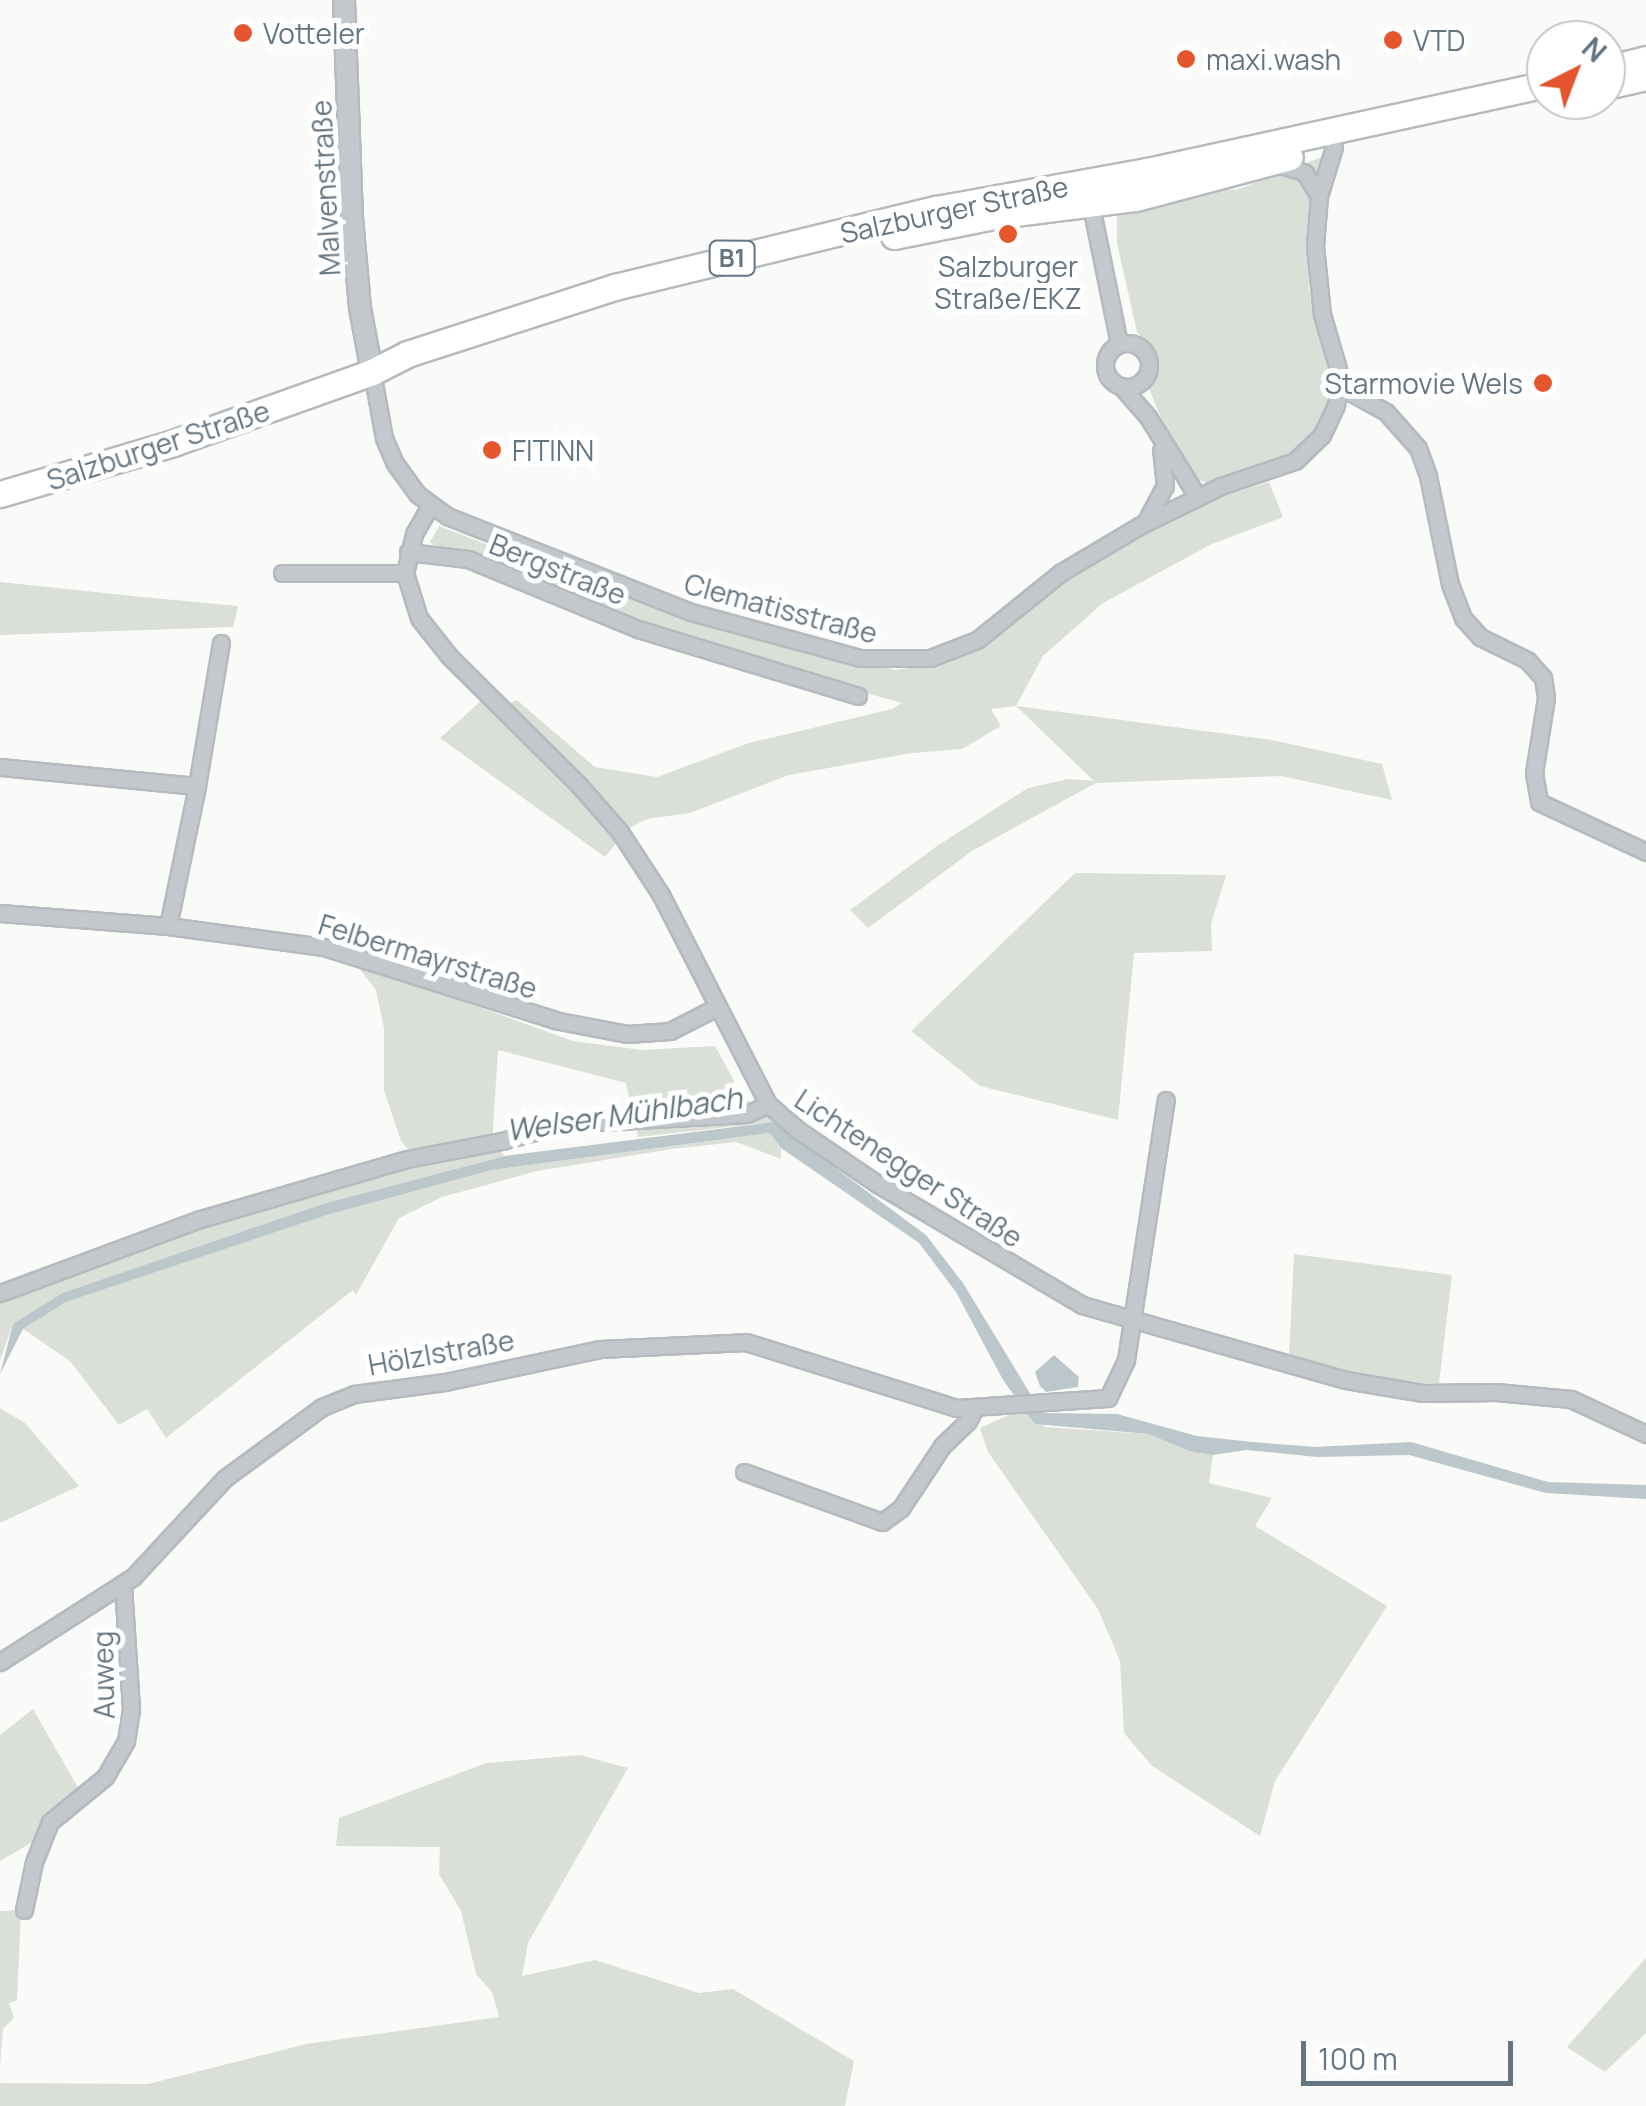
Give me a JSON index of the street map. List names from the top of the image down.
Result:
{
  "streets": {
    "main road": ["Salzburger Straße", "B1"],
    "street": [
      "Malvenstraße",
      "Bergstraße",
      "Clematisstraße",
      "Felbermayrstraße",
      "Lichtenegger Straße",
      "Hölzlstraße",
      "Auweg"
    ]
  },
  "crossings": [
    ["Malvenstraße", "Salzburger Straße"],
    ["Bergstraße", "Lichtenegger Straße"],
    ["Clematisstraße", "Lichtenegger Straße"],
    ["Felbermayrstraße", "Lichtenegger Straße"],
    ["Lichtenegger Straße", "Hölzlstraße"],
    ["Hölzlstraße", "Auweg"]
  ],
  "water": ["Welser Mühlbach"],
  "places": [
    "Votteler",
    "VTD",
    "maxi.wash",
    "Salzburger Straße/EKZ",
    "Starmovie Wels",
    "FITINN"
  ],
  "scale_bar": "100 m",
  "north": "top right"
}
